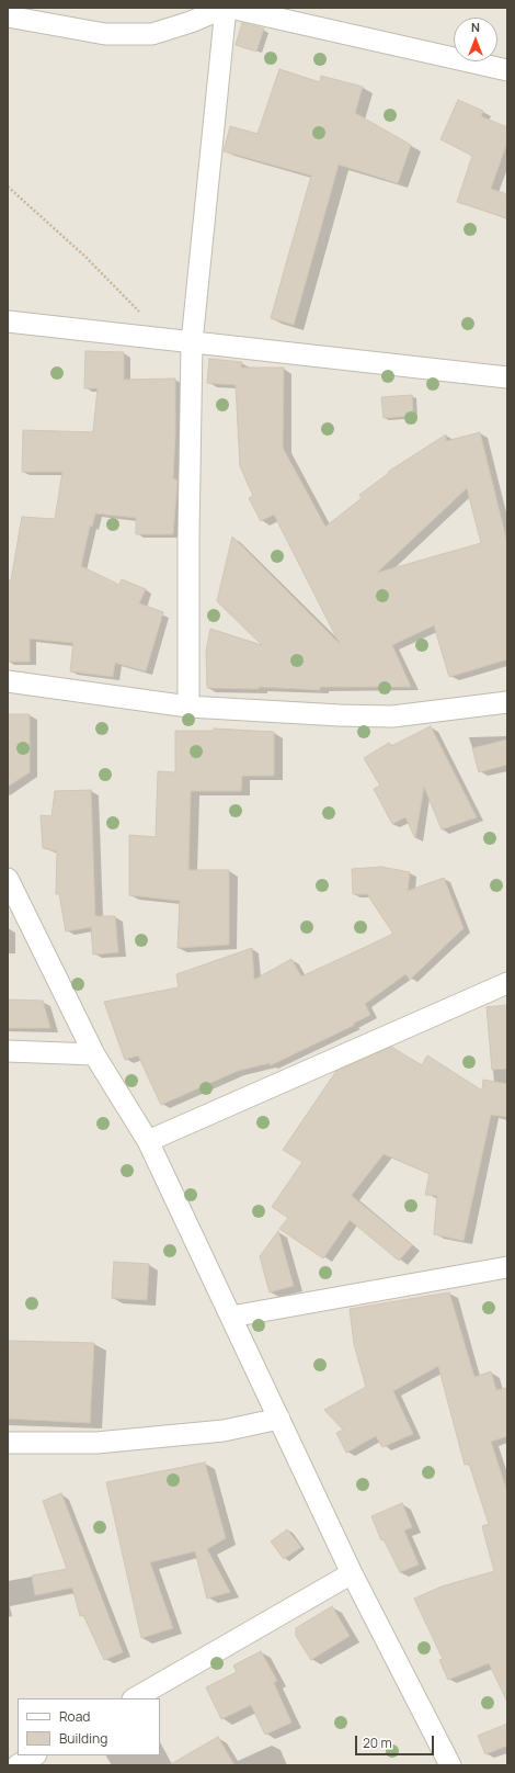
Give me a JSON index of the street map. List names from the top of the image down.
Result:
{
  "legend": ["Road", "Building"],
  "scale_bar": "20 m",
  "north": "top"
}
